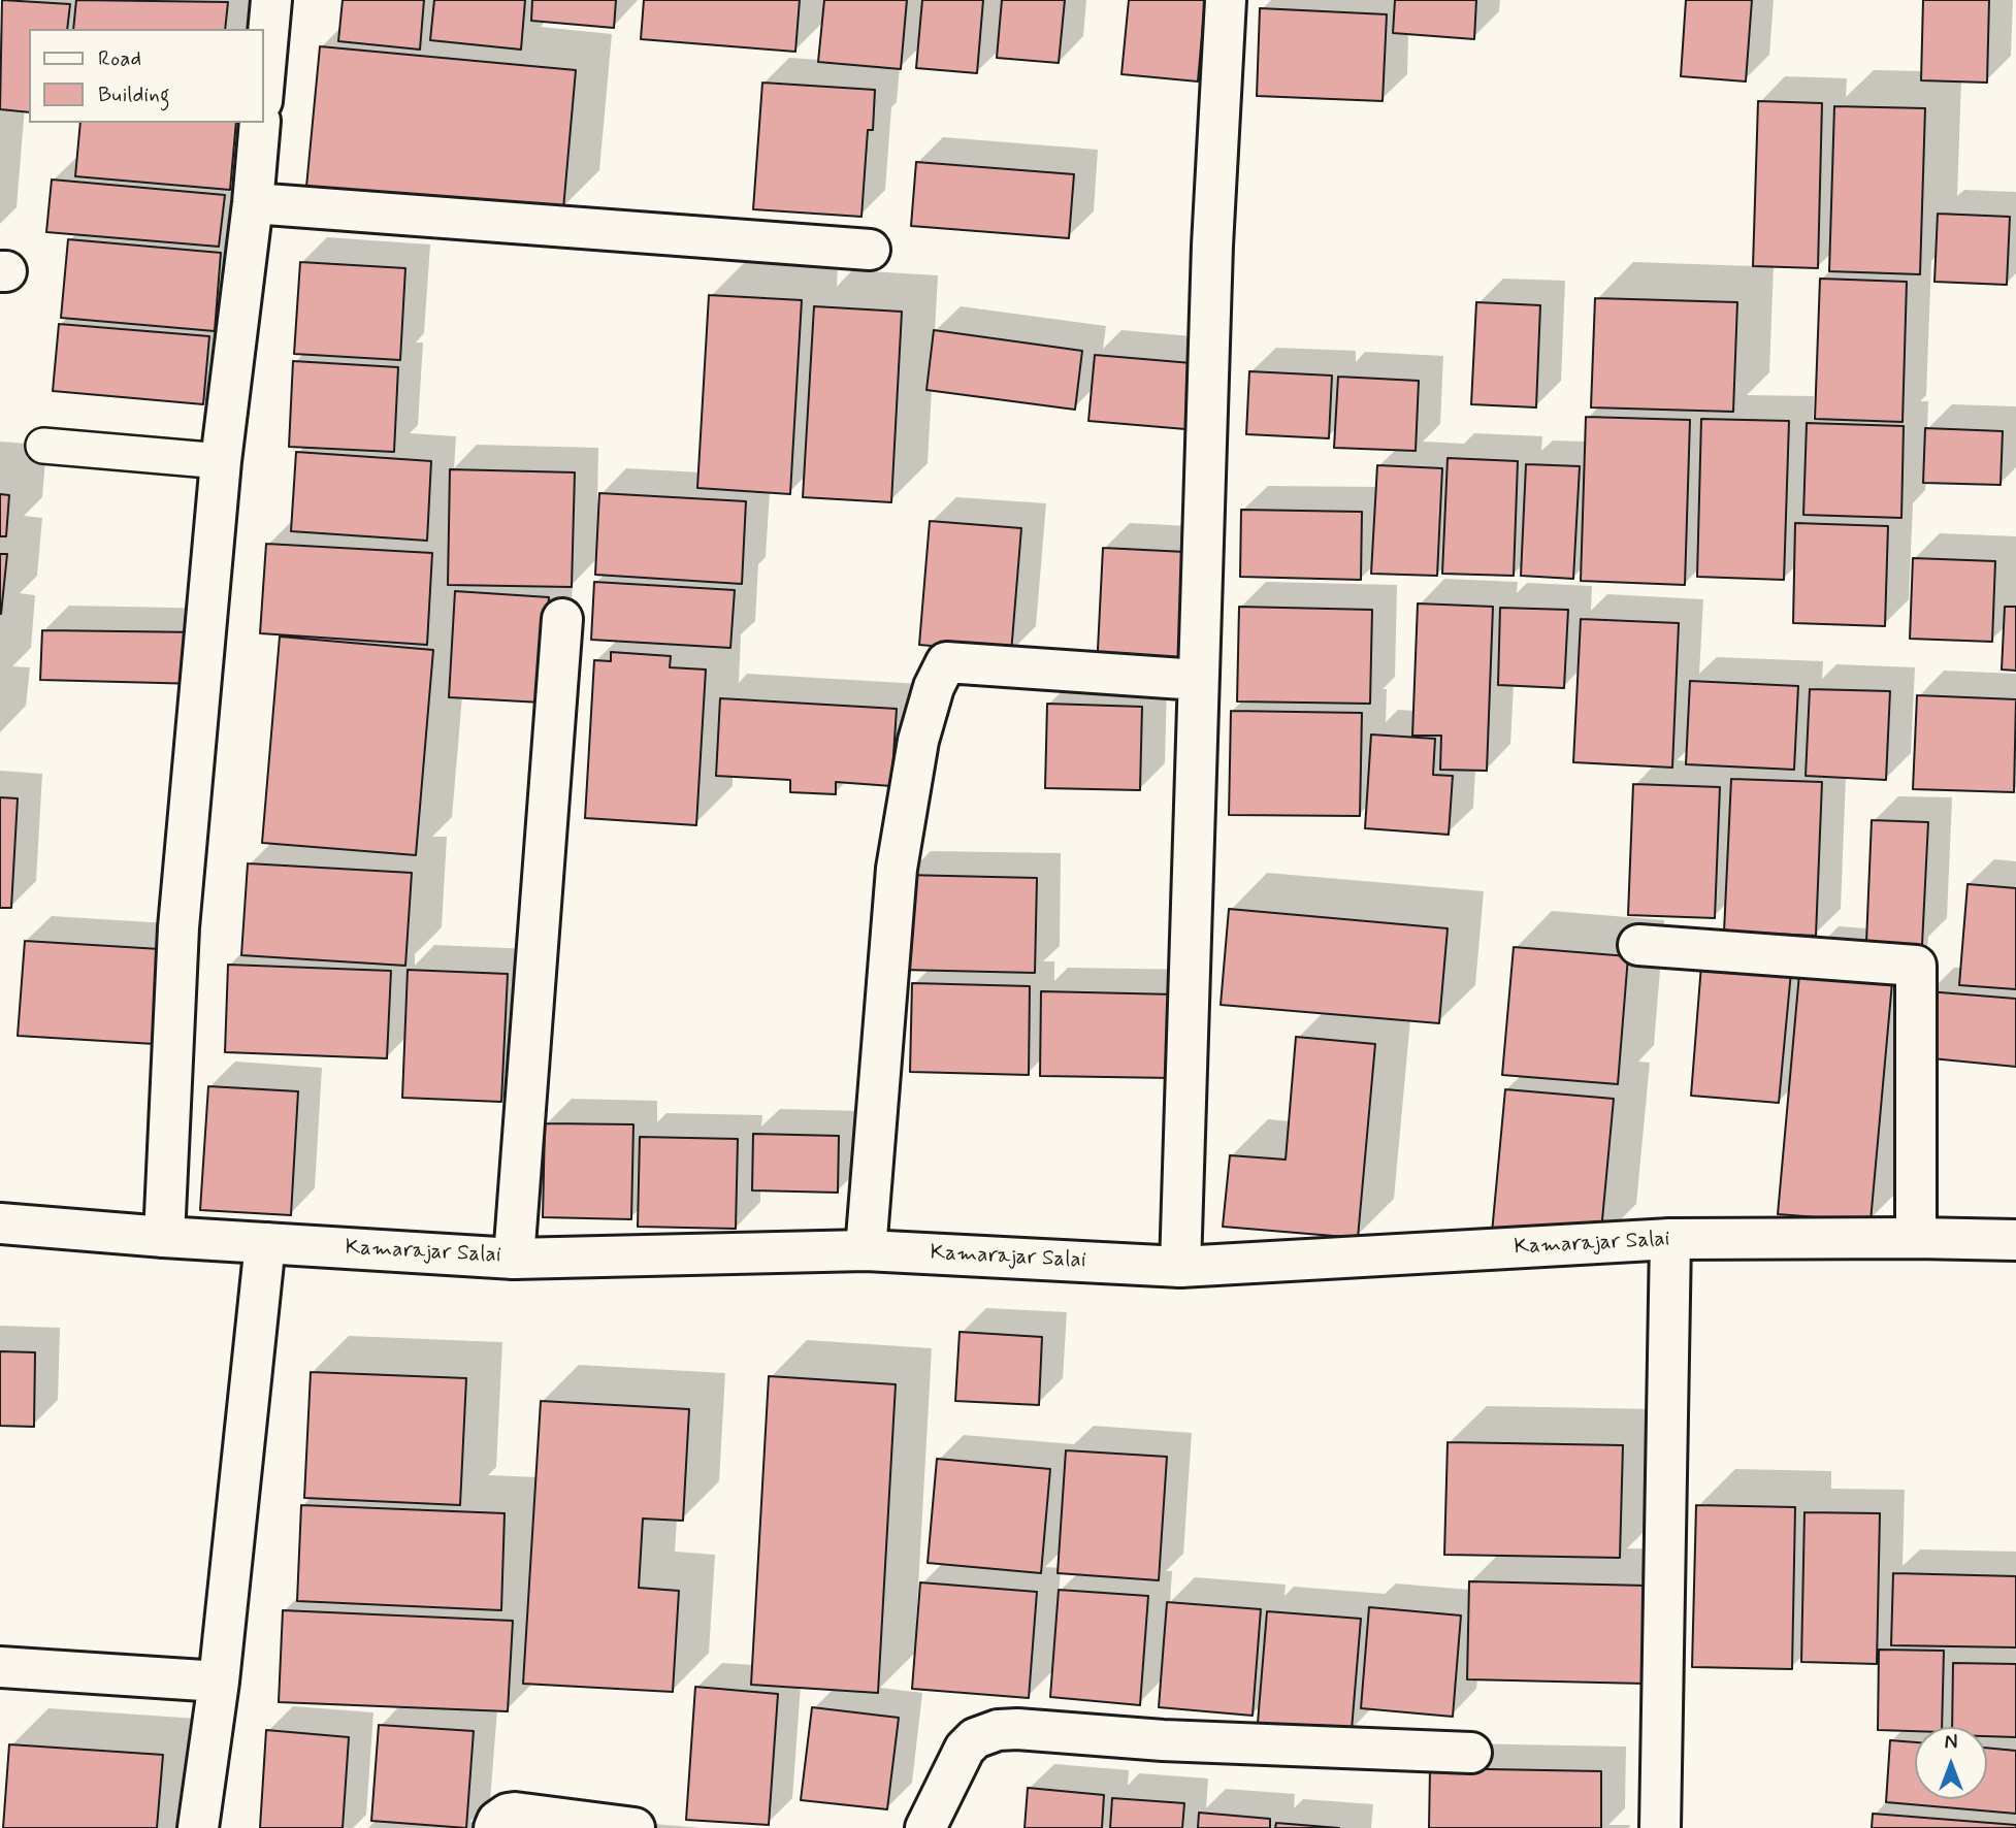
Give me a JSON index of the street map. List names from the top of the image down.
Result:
{
  "streets": {
    "street": ["Kamarajar Salai"]
  },
  "legend": ["Road", "Building"],
  "north": "top"
}
